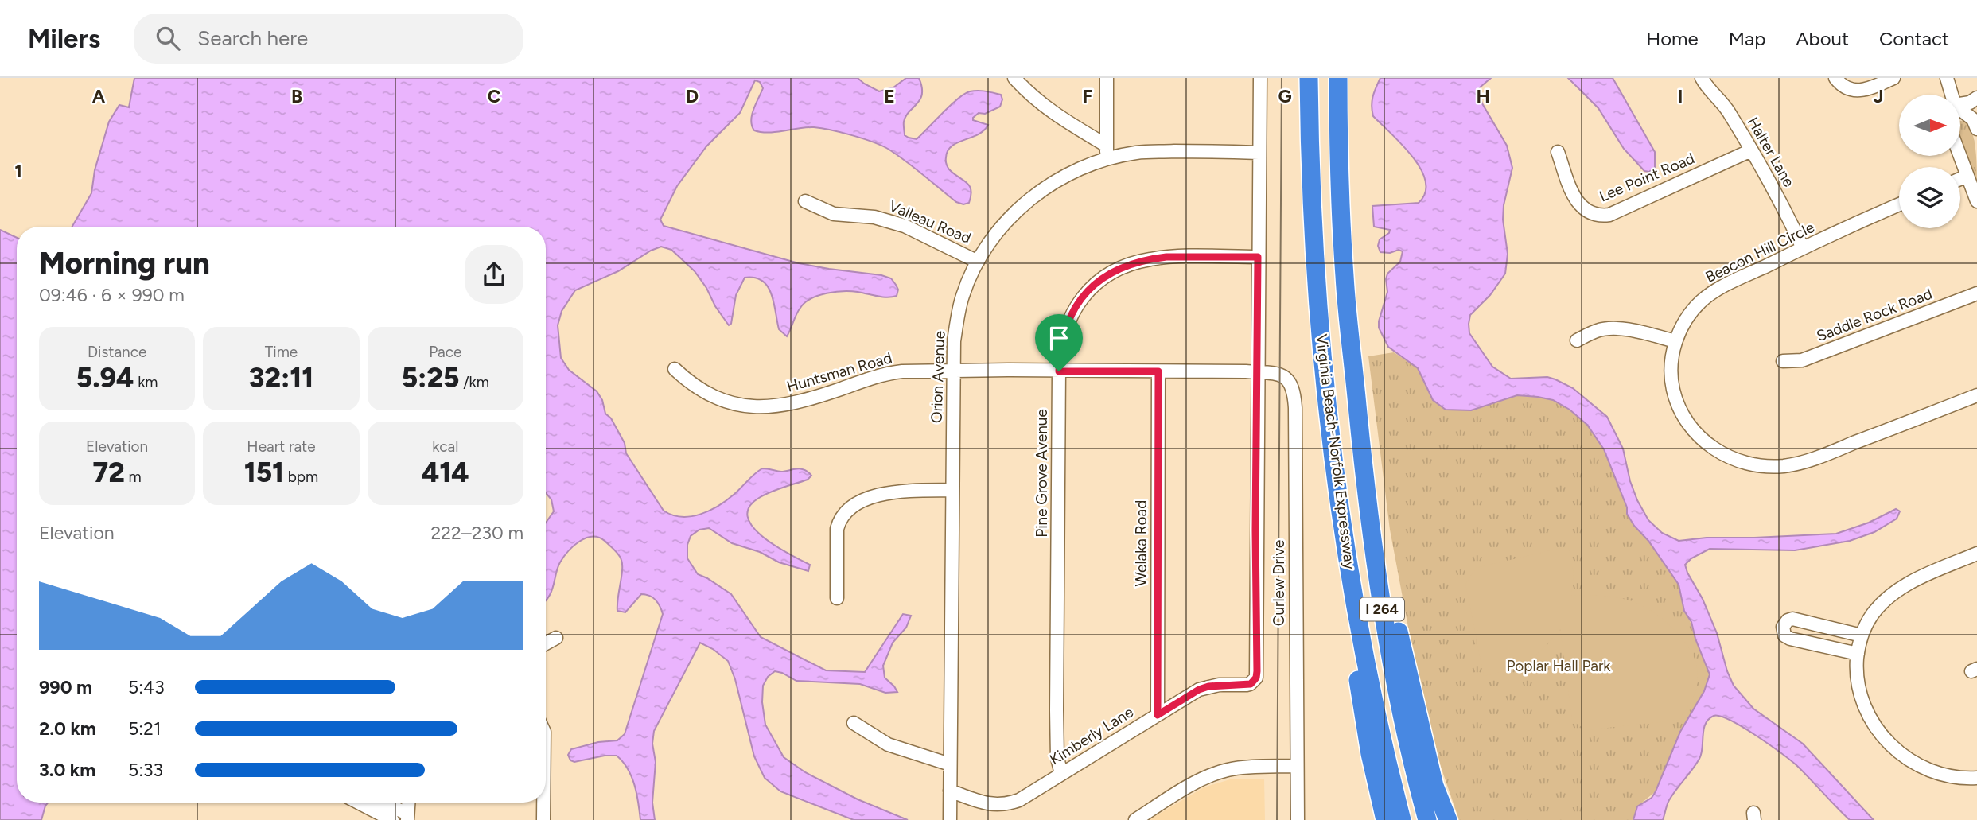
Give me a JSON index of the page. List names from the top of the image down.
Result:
{
  "streets": {
    "highway": ["Virginia Beach-Norfolk Expressway", "I 264"],
    "street": [
      "Halter Lane",
      "Lee Point Road",
      "Valleau Road",
      "Beacon Hill Circle",
      "Saddle Rock Road",
      "Huntsman Road",
      "Orion Avenue",
      "Pine Grove Avenue",
      "Welaka Road",
      "Curlew Drive",
      "Kimberly Lane"
    ]
  },
  "crossings": [
    ["Halter Lane", "Lee Point Road"],
    ["Halter Lane", "Beacon Hill Circle"],
    ["Valleau Road", "Orion Avenue"],
    ["Huntsman Road", "Orion Avenue"],
    ["Huntsman Road", "Pine Grove Avenue"],
    ["Huntsman Road", "Welaka Road"],
    ["Huntsman Road", "Curlew Drive"],
    ["Orion Avenue", "Curlew Drive"],
    ["Orion Avenue", "Kimberly Lane"],
    ["Pine Grove Avenue", "Curlew Drive"],
    ["Pine Grove Avenue", "Kimberly Lane"],
    ["Welaka Road", "Kimberly Lane"],
    ["Curlew Drive", "Kimberly Lane"]
  ],
  "parks": ["Poplar Hall Park"],
  "north": "right",
  "page": {
    "header": "Milers",
    "search": "Search here",
    "nav": [
      "Home",
      "Map",
      "About",
      "Contact"
    ],
    "heading": ["Morning run", "09:46 · 6 × 990 m"],
    "stats": [
      ["Distance", "5.94 km"],
      ["Time", "32:11"],
      ["Pace", "5:25 /km"],
      ["Elevation", "72 m"],
      ["Heart rate", "151 bpm"],
      ["kcal", "414"]
    ],
    "chart": ["Elevation", "222–230 m"],
    "list": [
      {
        "name": "990 m",
        "note": "5:43"
      },
      {
        "name": "2.0 km",
        "note": "5:21"
      },
      {
        "name": "3.0 km",
        "note": "5:33"
      }
    ]
  },
  "grid": {
    "columns": [
      "A",
      "B",
      "C",
      "D",
      "E",
      "F",
      "G",
      "H",
      "I",
      "J"
    ],
    "rows": ["1"]
  }
}
